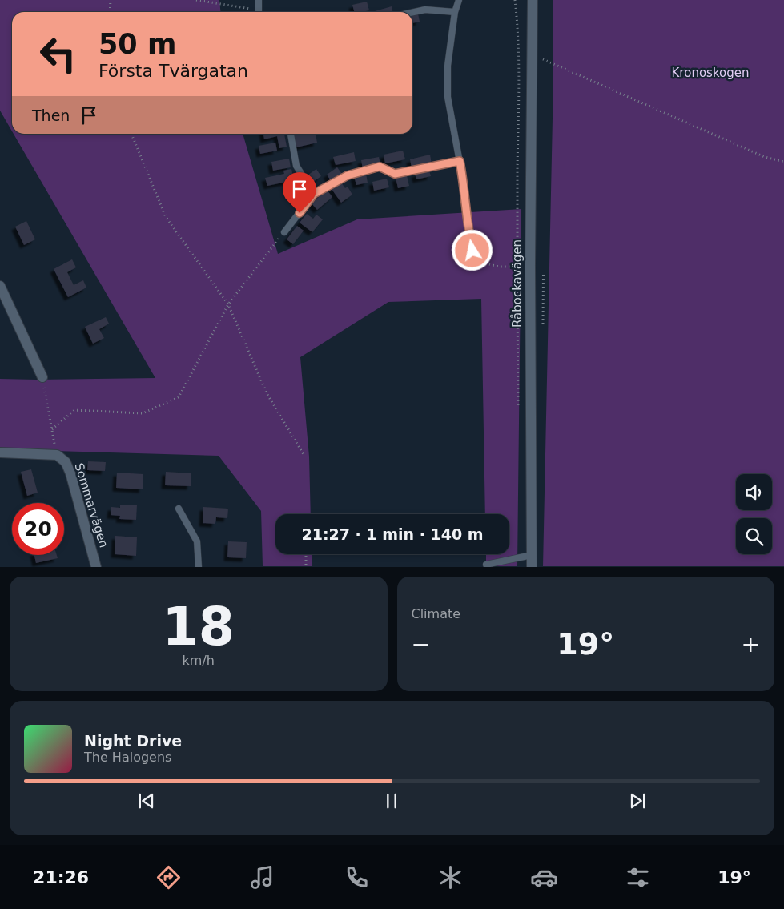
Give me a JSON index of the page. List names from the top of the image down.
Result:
{
  "streets": {
    "street": ["Råbockavägen", "Sommarvägen"]
  },
  "parks": ["Kronoskogen"],
  "page": {
    "turn": ["50 m", "Första Tvärgatan"],
    "then": "Then",
    "limit": "20",
    "trip": "21:27 · 1 min · 140 m",
    "tile": [
      ["18", "km/h"],
      "Climate"
    ],
    "heat": ["−", "19°", "+"],
    "song": ["Night Drive", "The Halogens"],
    "tabs": ["21:26", "19°"]
  }
}
